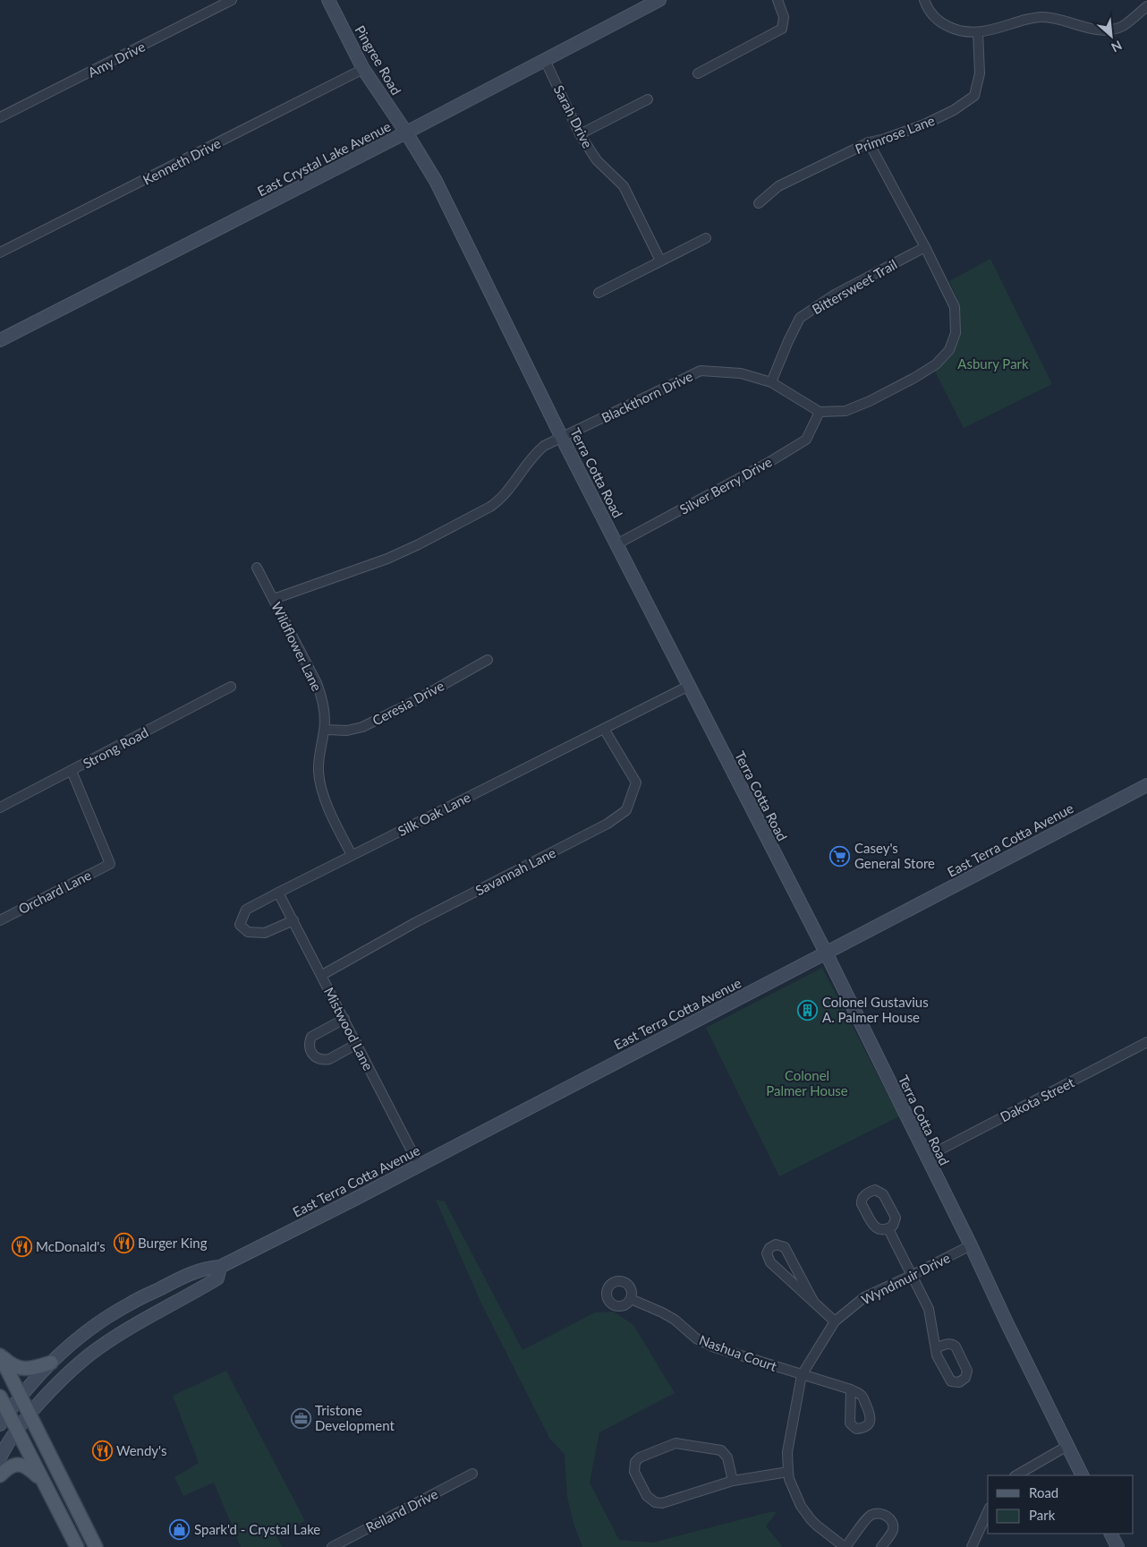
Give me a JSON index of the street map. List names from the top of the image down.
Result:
{
  "streets": {
    "street": [
      "Amy Drive",
      "Pingree Road",
      "Sarah Drive",
      "Primrose Lane",
      "East Crystal Lake Avenue",
      "Kenneth Drive",
      "Bittersweet Trail",
      "Blackthorn Drive",
      "Terra Cotta Road",
      "Silver Berry Drive",
      "Wildflower Lane",
      "Ceresia Drive",
      "Strong Road",
      "Silk Oak Lane",
      "East Terra Cotta Avenue",
      "Savannah Lane",
      "Orchard Lane",
      "Mistwood Lane",
      "Dakota Street",
      "Wyndmuir Drive",
      "Nashua Court",
      "Reiland Drive"
    ]
  },
  "crossings": [
    ["Pingree Road", "East Crystal Lake Avenue"],
    ["Pingree Road", "Kenneth Drive"],
    ["Pingree Road", "Terra Cotta Road"],
    ["Sarah Drive", "East Crystal Lake Avenue"],
    ["East Crystal Lake Avenue", "Terra Cotta Road"],
    ["Bittersweet Trail", "Blackthorn Drive"],
    ["Blackthorn Drive", "Terra Cotta Road"],
    ["Blackthorn Drive", "Silver Berry Drive"],
    ["Blackthorn Drive", "Wildflower Lane"],
    ["Terra Cotta Road", "Silver Berry Drive"],
    ["Terra Cotta Road", "Silk Oak Lane"],
    ["Terra Cotta Road", "East Terra Cotta Avenue"],
    ["Terra Cotta Road", "Dakota Street"],
    ["Terra Cotta Road", "Wyndmuir Drive"],
    ["Wildflower Lane", "Ceresia Drive"],
    ["Wildflower Lane", "Silk Oak Lane"],
    ["Strong Road", "Orchard Lane"],
    ["Silk Oak Lane", "Savannah Lane"],
    ["Silk Oak Lane", "Mistwood Lane"],
    ["East Terra Cotta Avenue", "Mistwood Lane"],
    ["Savannah Lane", "Mistwood Lane"],
    ["Wyndmuir Drive", "Nashua Court"]
  ],
  "parks": ["Asbury Park", "Colonel Palmer House"],
  "places": {
    "supermarket": ["Casey's General Store"],
    "building": ["Colonel Gustavius A. Palmer House"],
    "restaurant": ["Burger King", "McDonald's", "Wendy's"],
    "office": ["Tristone Development"],
    "shop": ["Spark'd - Crystal Lake"]
  },
  "legend": ["Road", "Park"],
  "north": "bottom right"
}
